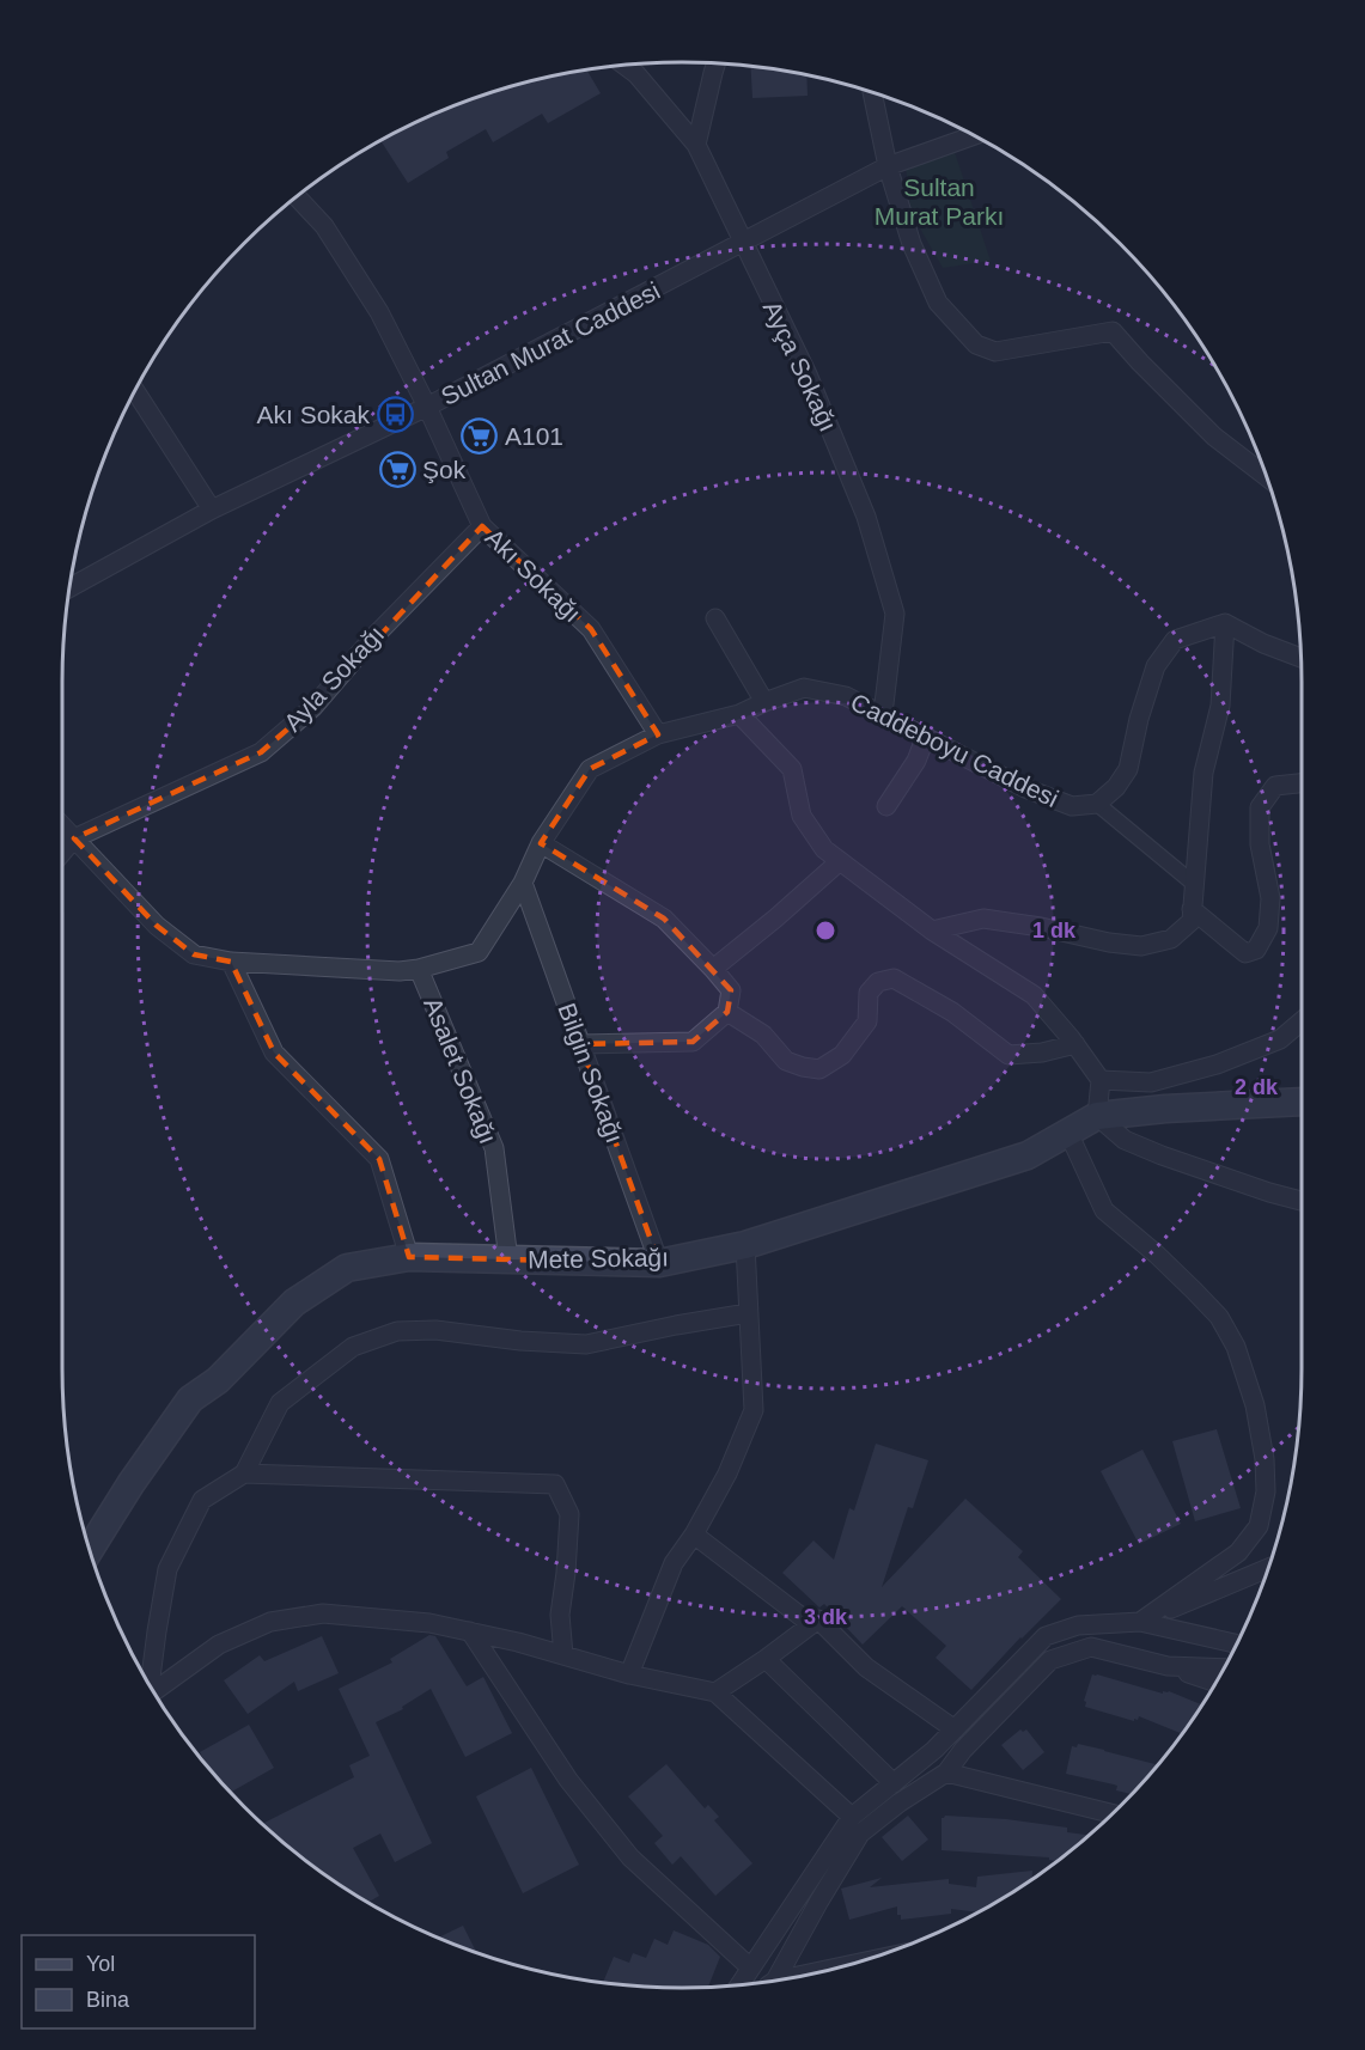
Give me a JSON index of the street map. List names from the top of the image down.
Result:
{
  "streets": {
    "main road": ["Mete Sokağı"],
    "street": [
      "Sultan Murat Caddesi",
      "Ayça Sokağı",
      "Akı Sokağı",
      "Ayla Sokağı",
      "Caddeboyu Caddesi",
      "Asalet Sokağı",
      "Bilgin Sokağı"
    ]
  },
  "crossings": [
    ["Sultan Murat Caddesi", "Ayça Sokağı"],
    ["Sultan Murat Caddesi", "Akı Sokağı"],
    ["Ayça Sokağı", "Caddeboyu Caddesi"],
    ["Akı Sokağı", "Ayla Sokağı"],
    ["Akı Sokağı", "Caddeboyu Caddesi"],
    ["Ayla Sokağı", "Caddeboyu Caddesi"],
    ["Caddeboyu Caddesi", "Asalet Sokağı"],
    ["Caddeboyu Caddesi", "Bilgin Sokağı"],
    ["Asalet Sokağı", "Mete Sokağı"],
    ["Bilgin Sokağı", "Mete Sokağı"]
  ],
  "parks": ["Sultan Murat Parkı"],
  "places": {
    "bus stop": ["Akı Sokak"],
    "supermarket": ["A101", "Şok"]
  },
  "legend": ["Yol", "Bina"],
  "rings": ["1 dk", "2 dk", "3 dk"]
}
